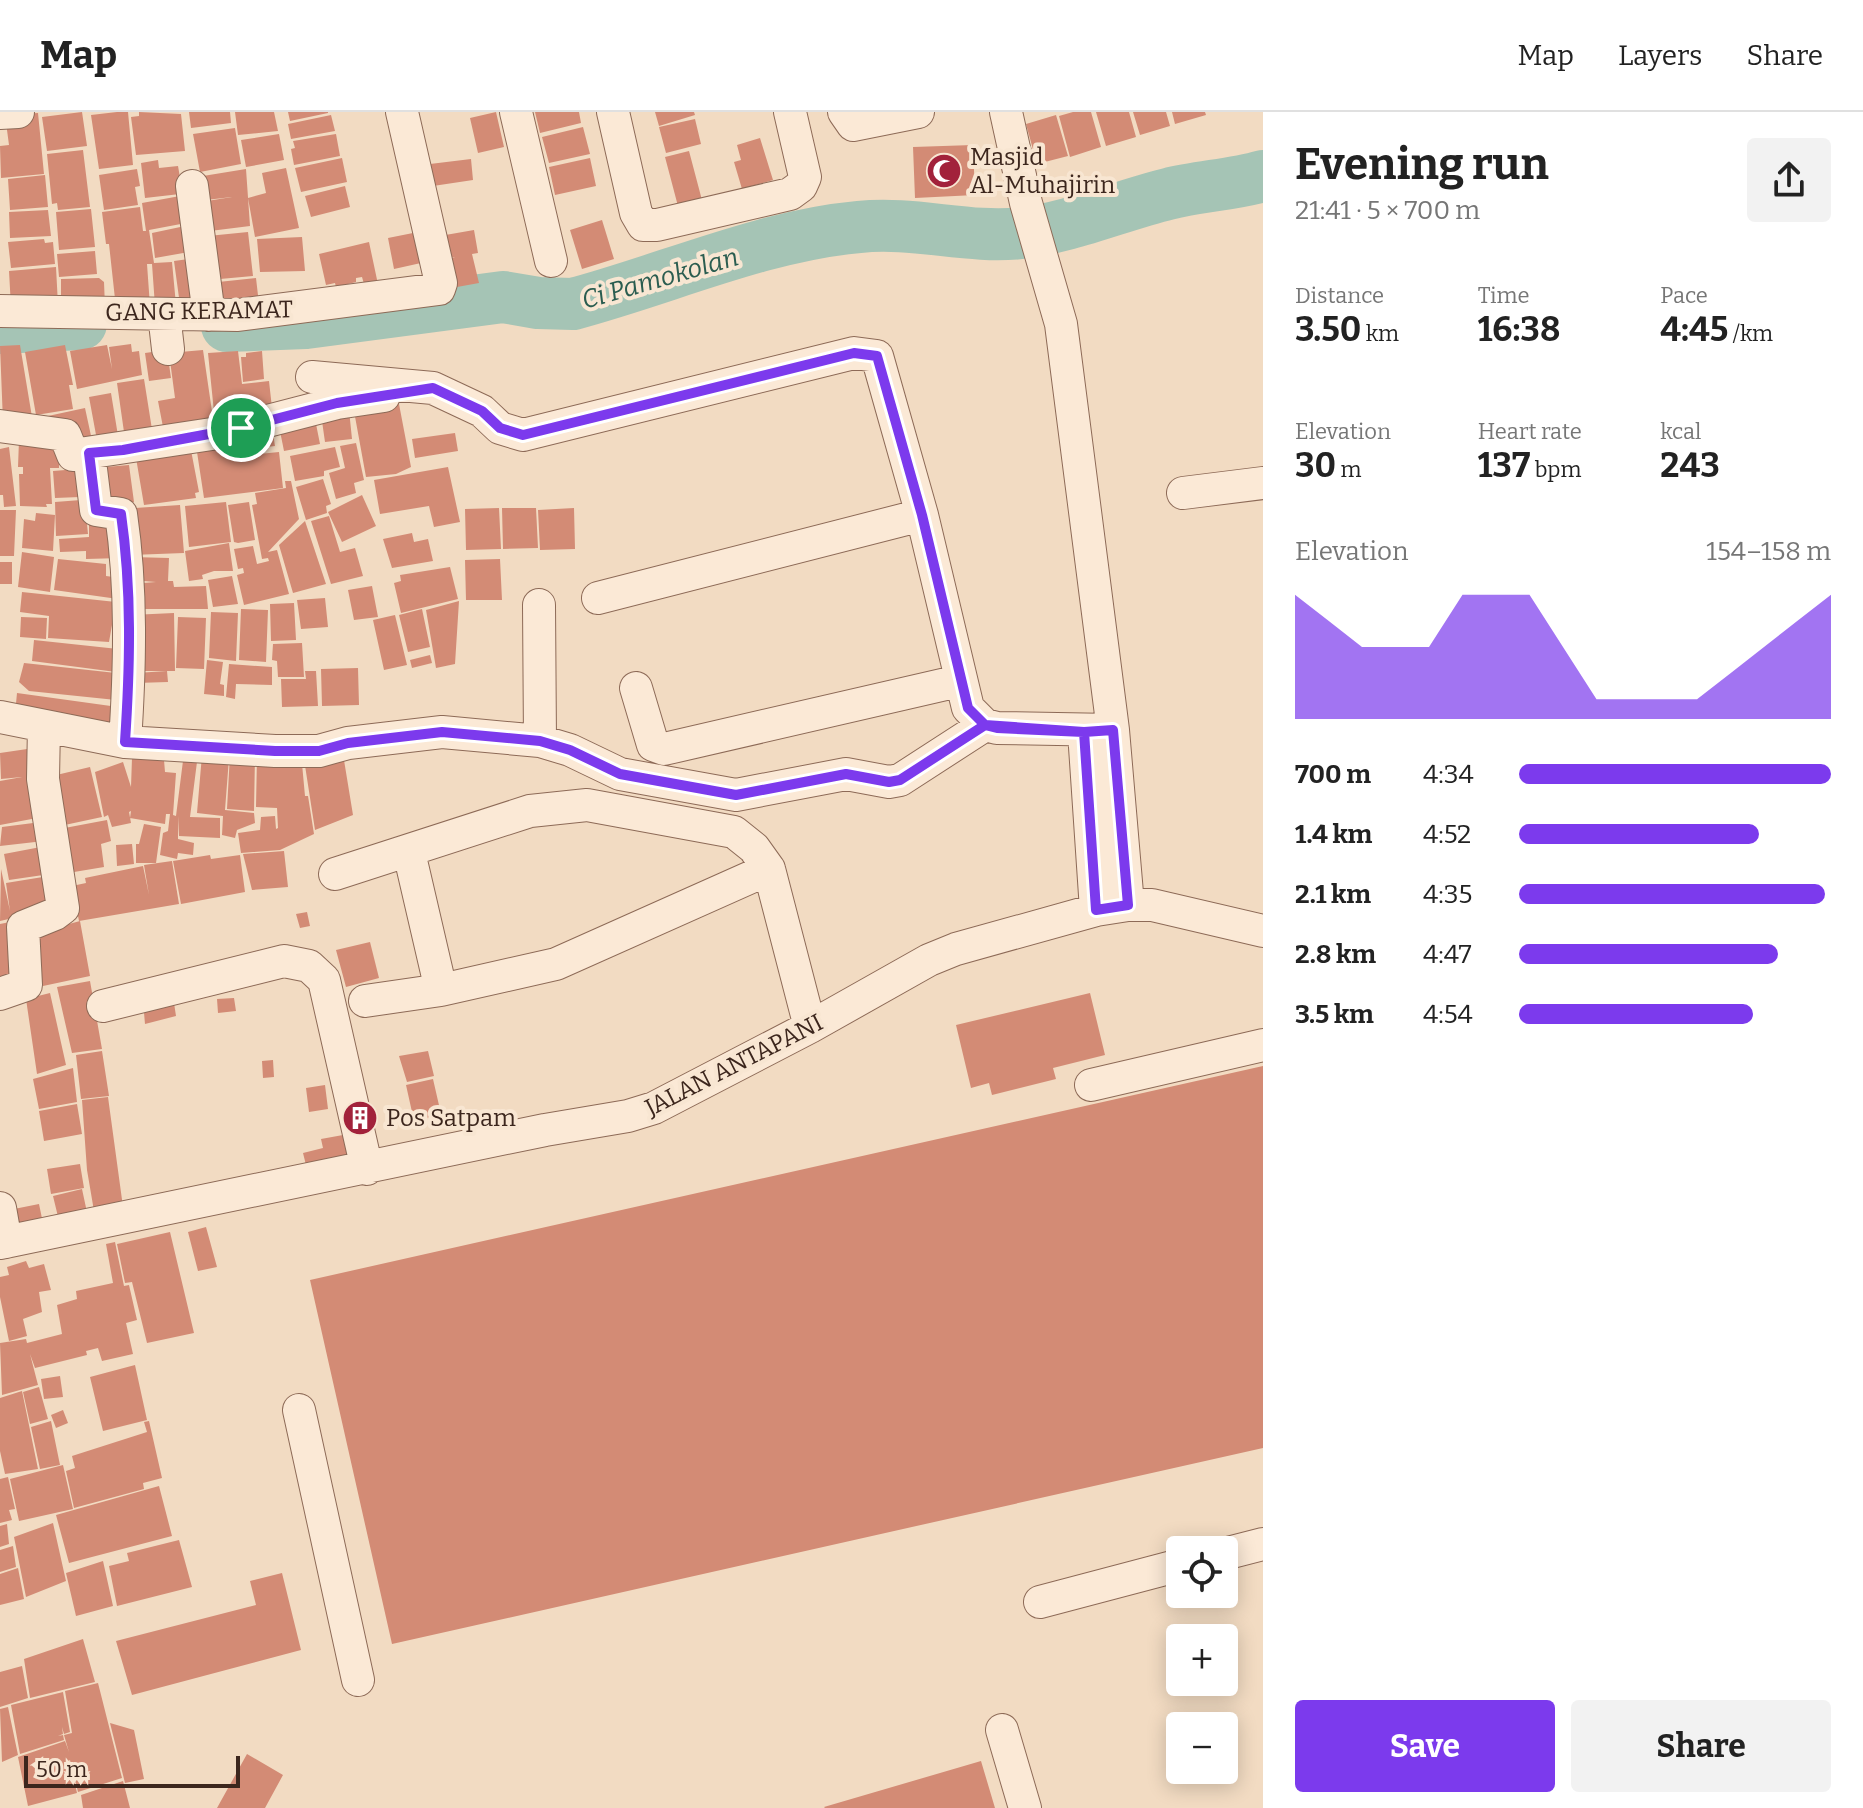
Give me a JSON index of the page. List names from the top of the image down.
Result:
{
  "streets": {
    "street": ["GANG KERAMAT", "JALAN ANTAPANI"]
  },
  "water": ["Ci Pamokolan"],
  "places": {
    "mosque": ["Masjid Al-Muhajirin"],
    "building": ["Pos Satpam"]
  },
  "scale_bar": "50 m",
  "page": {
    "header": "Map",
    "nav": ["Map", "Layers", "Share"],
    "heading": ["Evening run", "21:41 · 5 × 700 m"],
    "stats": [
      ["Distance", "3.50 km"],
      ["Time", "16:38"],
      ["Pace", "4:45 /km"],
      ["Elevation", "30 m"],
      ["Heart rate", "137 bpm"],
      ["kcal", "243"]
    ],
    "chart": ["Elevation", "154–158 m"],
    "list": [
      {
        "name": "700 m",
        "note": "4:34"
      },
      {
        "name": "1.4 km",
        "note": "4:52"
      },
      {
        "name": "2.1 km",
        "note": "4:35"
      },
      {
        "name": "2.8 km",
        "note": "4:47"
      },
      {
        "name": "3.5 km",
        "note": "4:54"
      }
    ],
    "map_buttons": ["+", "−"],
    "buttons": ["Save", "Share"],
    "scale": "50 m"
  }
}
